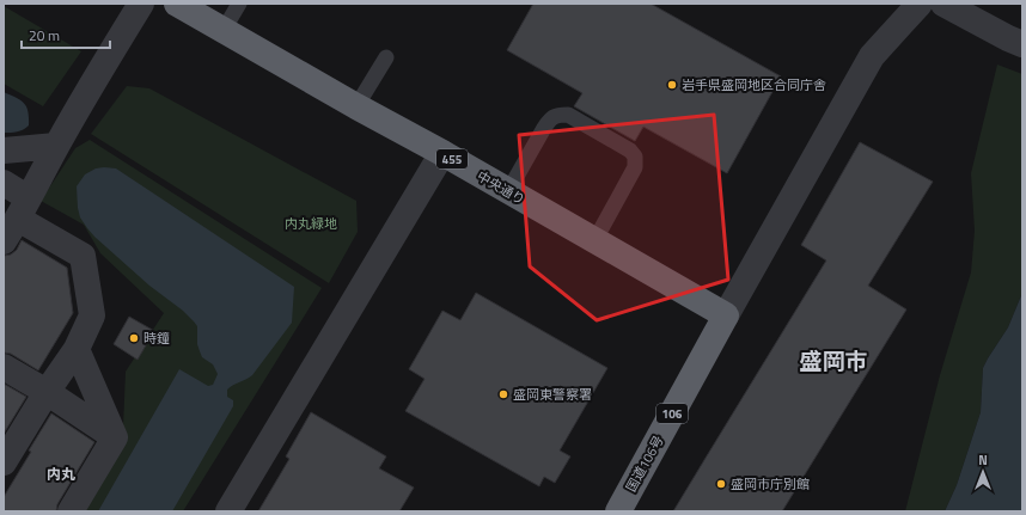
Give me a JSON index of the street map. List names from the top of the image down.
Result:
{
  "streets": {
    "highway": [
      "455",
      "中央通り",
      "106",
      "国道106号"
    ]
  },
  "crossings": [
    ["中央通り", "国道106号"]
  ],
  "districts": ["盛岡市", "内丸"],
  "parks": ["内丸緑地"],
  "places": [
    "岩手県盛岡地区合同庁舎",
    "時鐘",
    "盛岡東警察署",
    "盛岡市庁別館"
  ],
  "scale_bar": "20 m",
  "north": "top"
}
